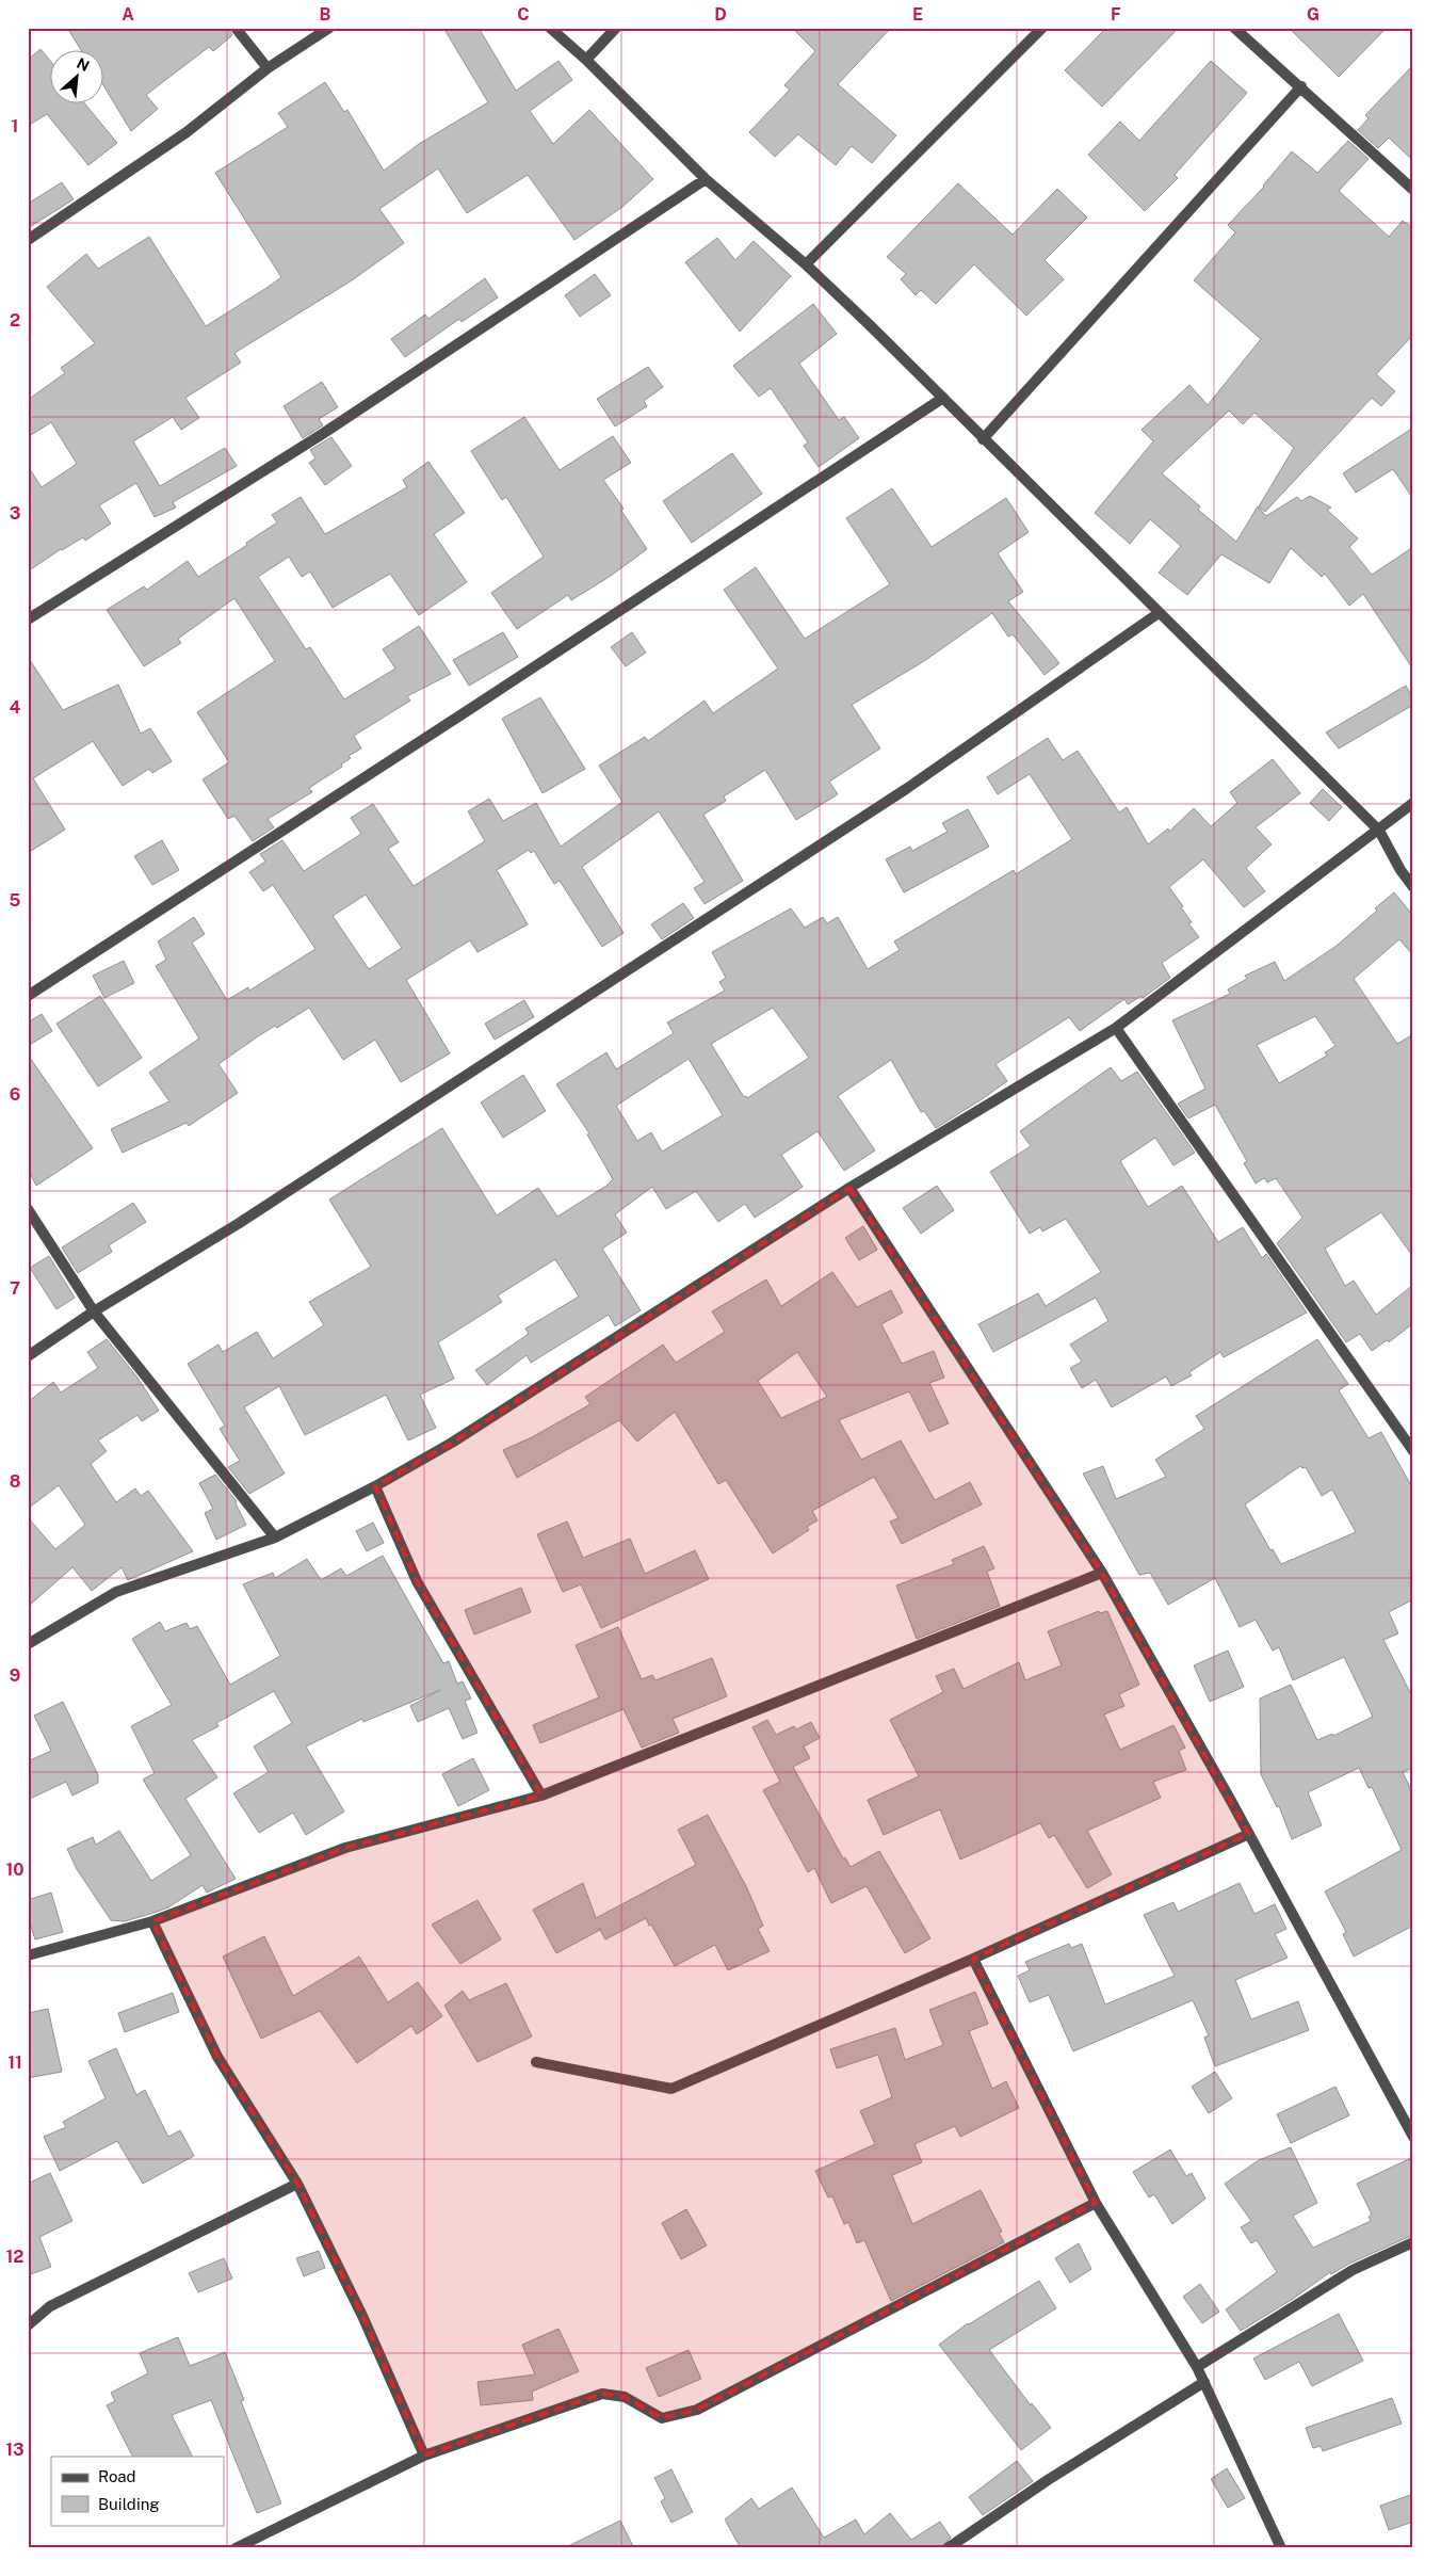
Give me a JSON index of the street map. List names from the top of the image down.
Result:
{
  "legend": ["Road", "Building"],
  "north": "top right",
  "grid": {
    "columns": [
      "A",
      "B",
      "C",
      "D",
      "E",
      "F",
      "G"
    ],
    "rows": [
      "1",
      "2",
      "3",
      "4",
      "5",
      "6",
      "7",
      "8",
      "9",
      "10",
      "11",
      "12",
      "13"
    ]
  }
}
